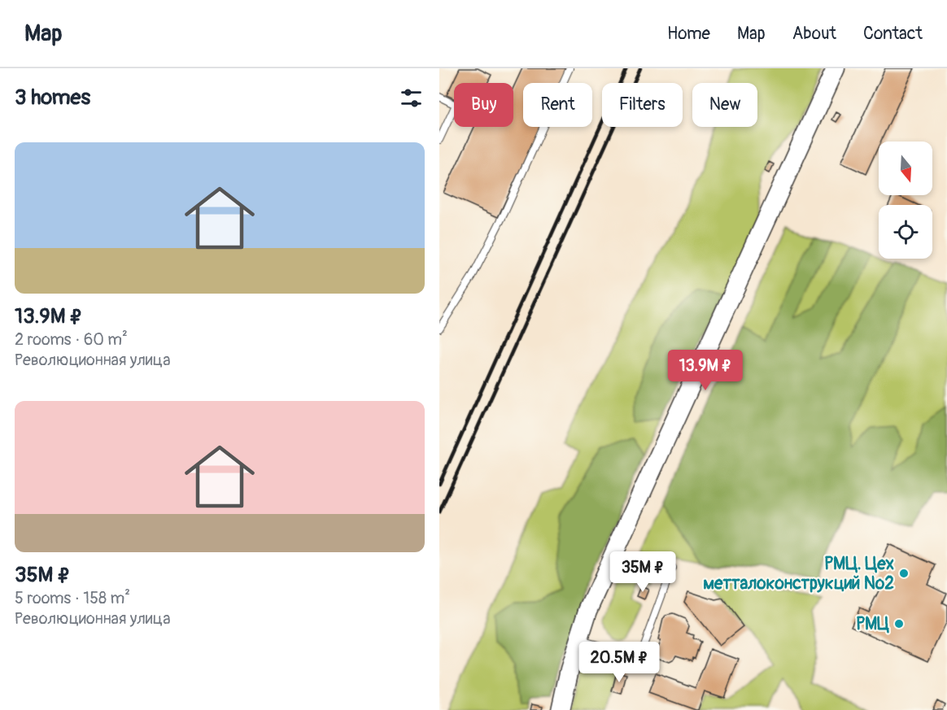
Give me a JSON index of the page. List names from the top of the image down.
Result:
{
  "places": ["РМЦ. Цех метталоконструкций №2", "РМЦ"],
  "north": "bottom",
  "page": {
    "header": "Map",
    "nav": [
      "Home",
      "Map",
      "About",
      "Contact"
    ],
    "heading": "3 homes",
    "chip": [
      "Buy",
      "Rent",
      "Filters",
      "New"
    ],
    "list": [
      {
        "name": "13.9M ₽",
        "note": "2 rooms · 60 m² · Революционная улица"
      },
      {
        "name": "35M ₽",
        "note": "5 rooms · 158 m² · Революционная улица"
      }
    ],
    "price": ["13.9M ₽", "35M ₽", "20.5M ₽"]
  }
}
